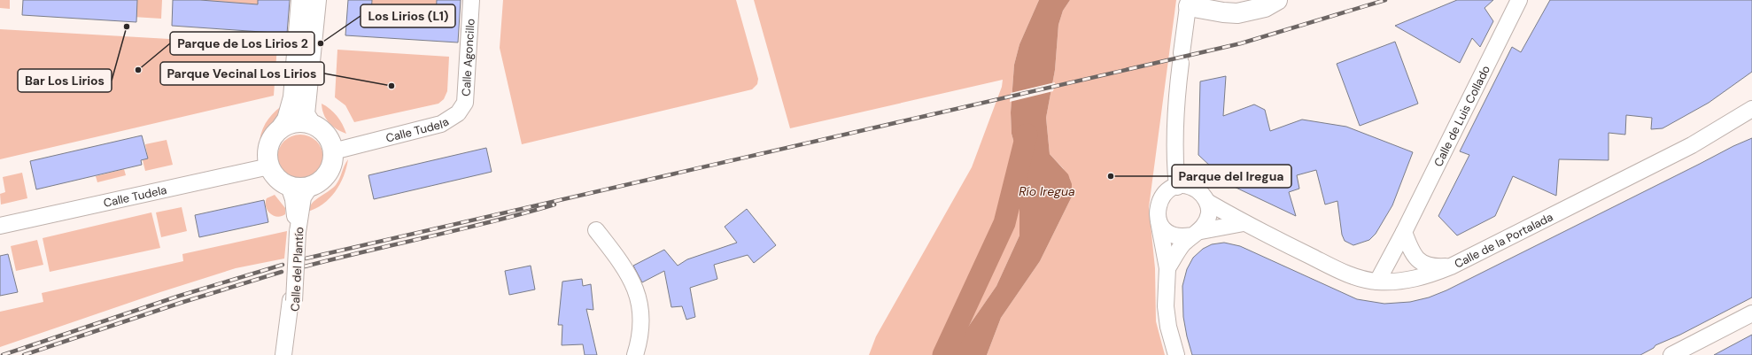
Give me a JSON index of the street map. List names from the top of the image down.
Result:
{
  "streets": {
    "street": [
      "Calle Agoncillo",
      "Calle de Luis Collado",
      "Calle Tudela",
      "Calle de la Portalada",
      "Calle del Plantío"
    ]
  },
  "crossings": [
    ["Calle Agoncillo", "Calle Tudela"],
    ["Calle de Luis Collado", "Calle de la Portalada"],
    ["Calle Tudela", "Calle del Plantío"]
  ],
  "water": ["Río Iregua"],
  "places": [
    "Bar Los Lirios",
    "Los Lirios (L1)",
    "Parque de Los Lirios 2",
    "Parque Vecinal Los Lirios",
    "Parque del Iregua"
  ]
}
